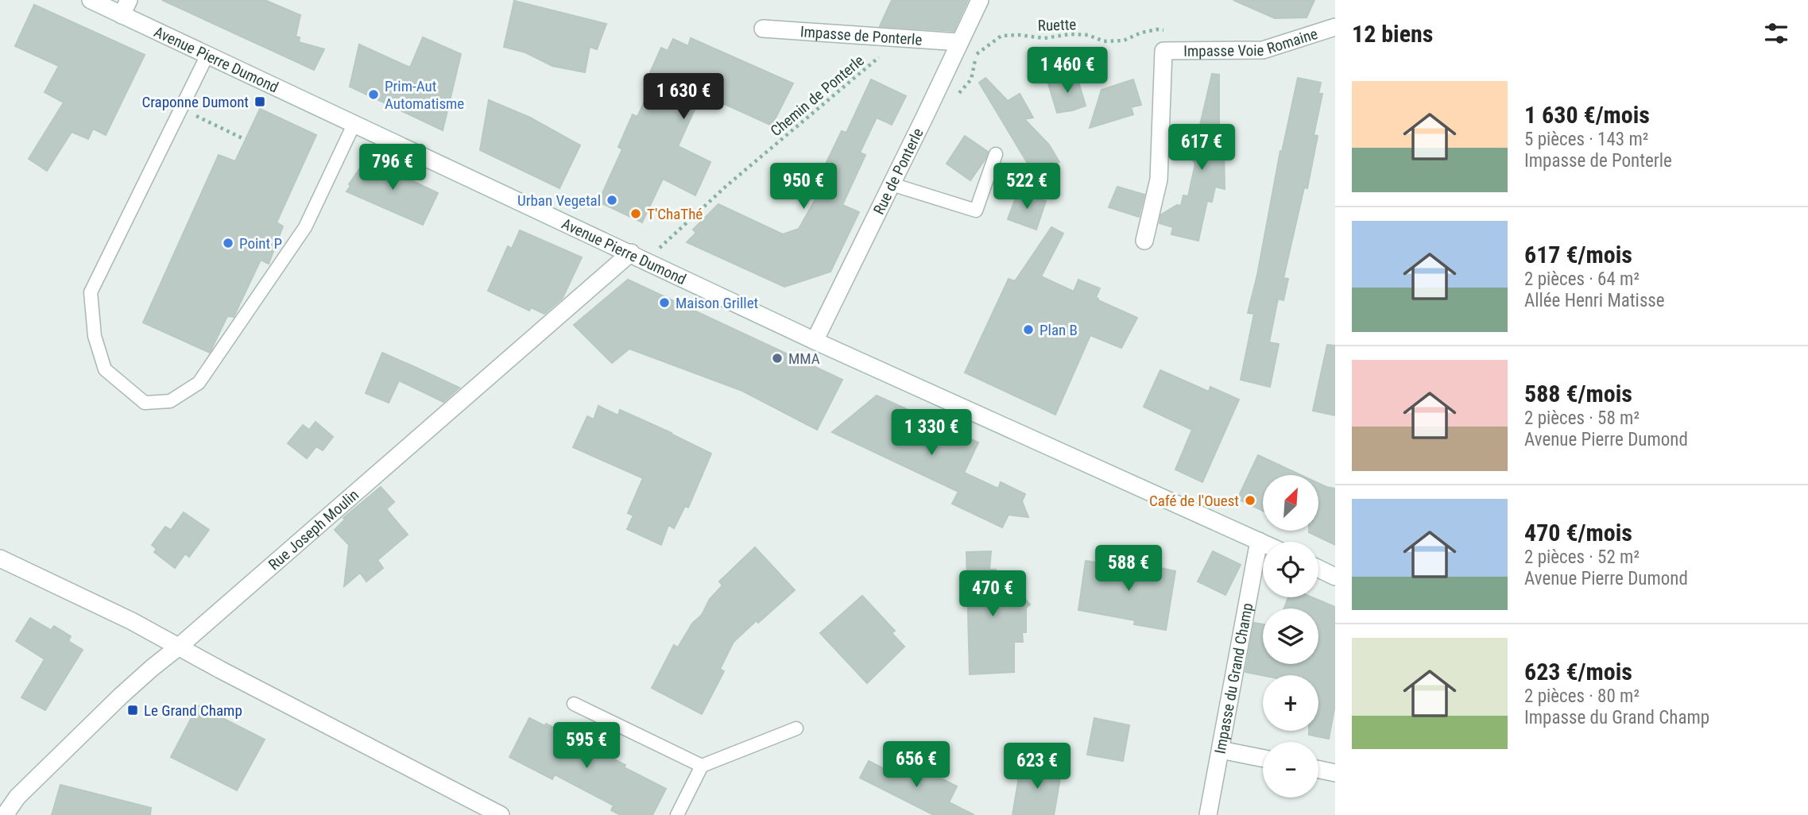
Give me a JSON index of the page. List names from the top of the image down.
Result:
{
  "streets": {
    "street": [
      "Impasse de Ponterle",
      "Impasse Voie Romaine",
      "Avenue Pierre Dumond",
      "Rue de Ponterle",
      "Rue Joseph Moulin",
      "Impasse du Grand Champ"
    ],
    "path": ["Ruette", "Chemin de Ponterle"]
  },
  "crossings": [
    ["Ruette", "Rue de Ponterle"],
    ["Impasse de Ponterle", "Chemin de Ponterle"],
    ["Impasse de Ponterle", "Rue de Ponterle"],
    ["Avenue Pierre Dumond", "Chemin de Ponterle"],
    ["Avenue Pierre Dumond", "Rue de Ponterle"],
    ["Avenue Pierre Dumond", "Rue Joseph Moulin"],
    ["Avenue Pierre Dumond", "Impasse du Grand Champ"]
  ],
  "places": {
    "other": [
      "Prim-Aut Automatisme",
      "Urban Vegetal",
      "T'ChaThé",
      "Point P",
      "Maison Grillet",
      "Plan B",
      "MMA",
      "Café de l'Ouest"
    ],
    "transit": ["Craponne Dumont", "Le Grand Champ"]
  },
  "north": "top right",
  "page": {
    "heading": "12 biens",
    "price": [
      "1 460 €",
      "1 630 €",
      "617 €",
      "796 €",
      "950 €",
      "522 €",
      "1 330 €",
      "588 €",
      "470 €",
      "595 €",
      "656 €",
      "623 €"
    ],
    "list": [
      {
        "name": "1 630 €/mois",
        "note": "5 pièces · 143 m² · Impasse de Ponterle"
      },
      {
        "name": "617 €/mois",
        "note": "2 pièces · 64 m² · Allée Henri Matisse"
      },
      {
        "name": "588 €/mois",
        "note": "2 pièces · 58 m² · Avenue Pierre Dumond"
      },
      {
        "name": "470 €/mois",
        "note": "2 pièces · 52 m² · Avenue Pierre Dumond"
      },
      {
        "name": "623 €/mois",
        "note": "2 pièces · 80 m² · Impasse du Grand Champ"
      }
    ],
    "map_buttons": ["+", "−"]
  }
}
